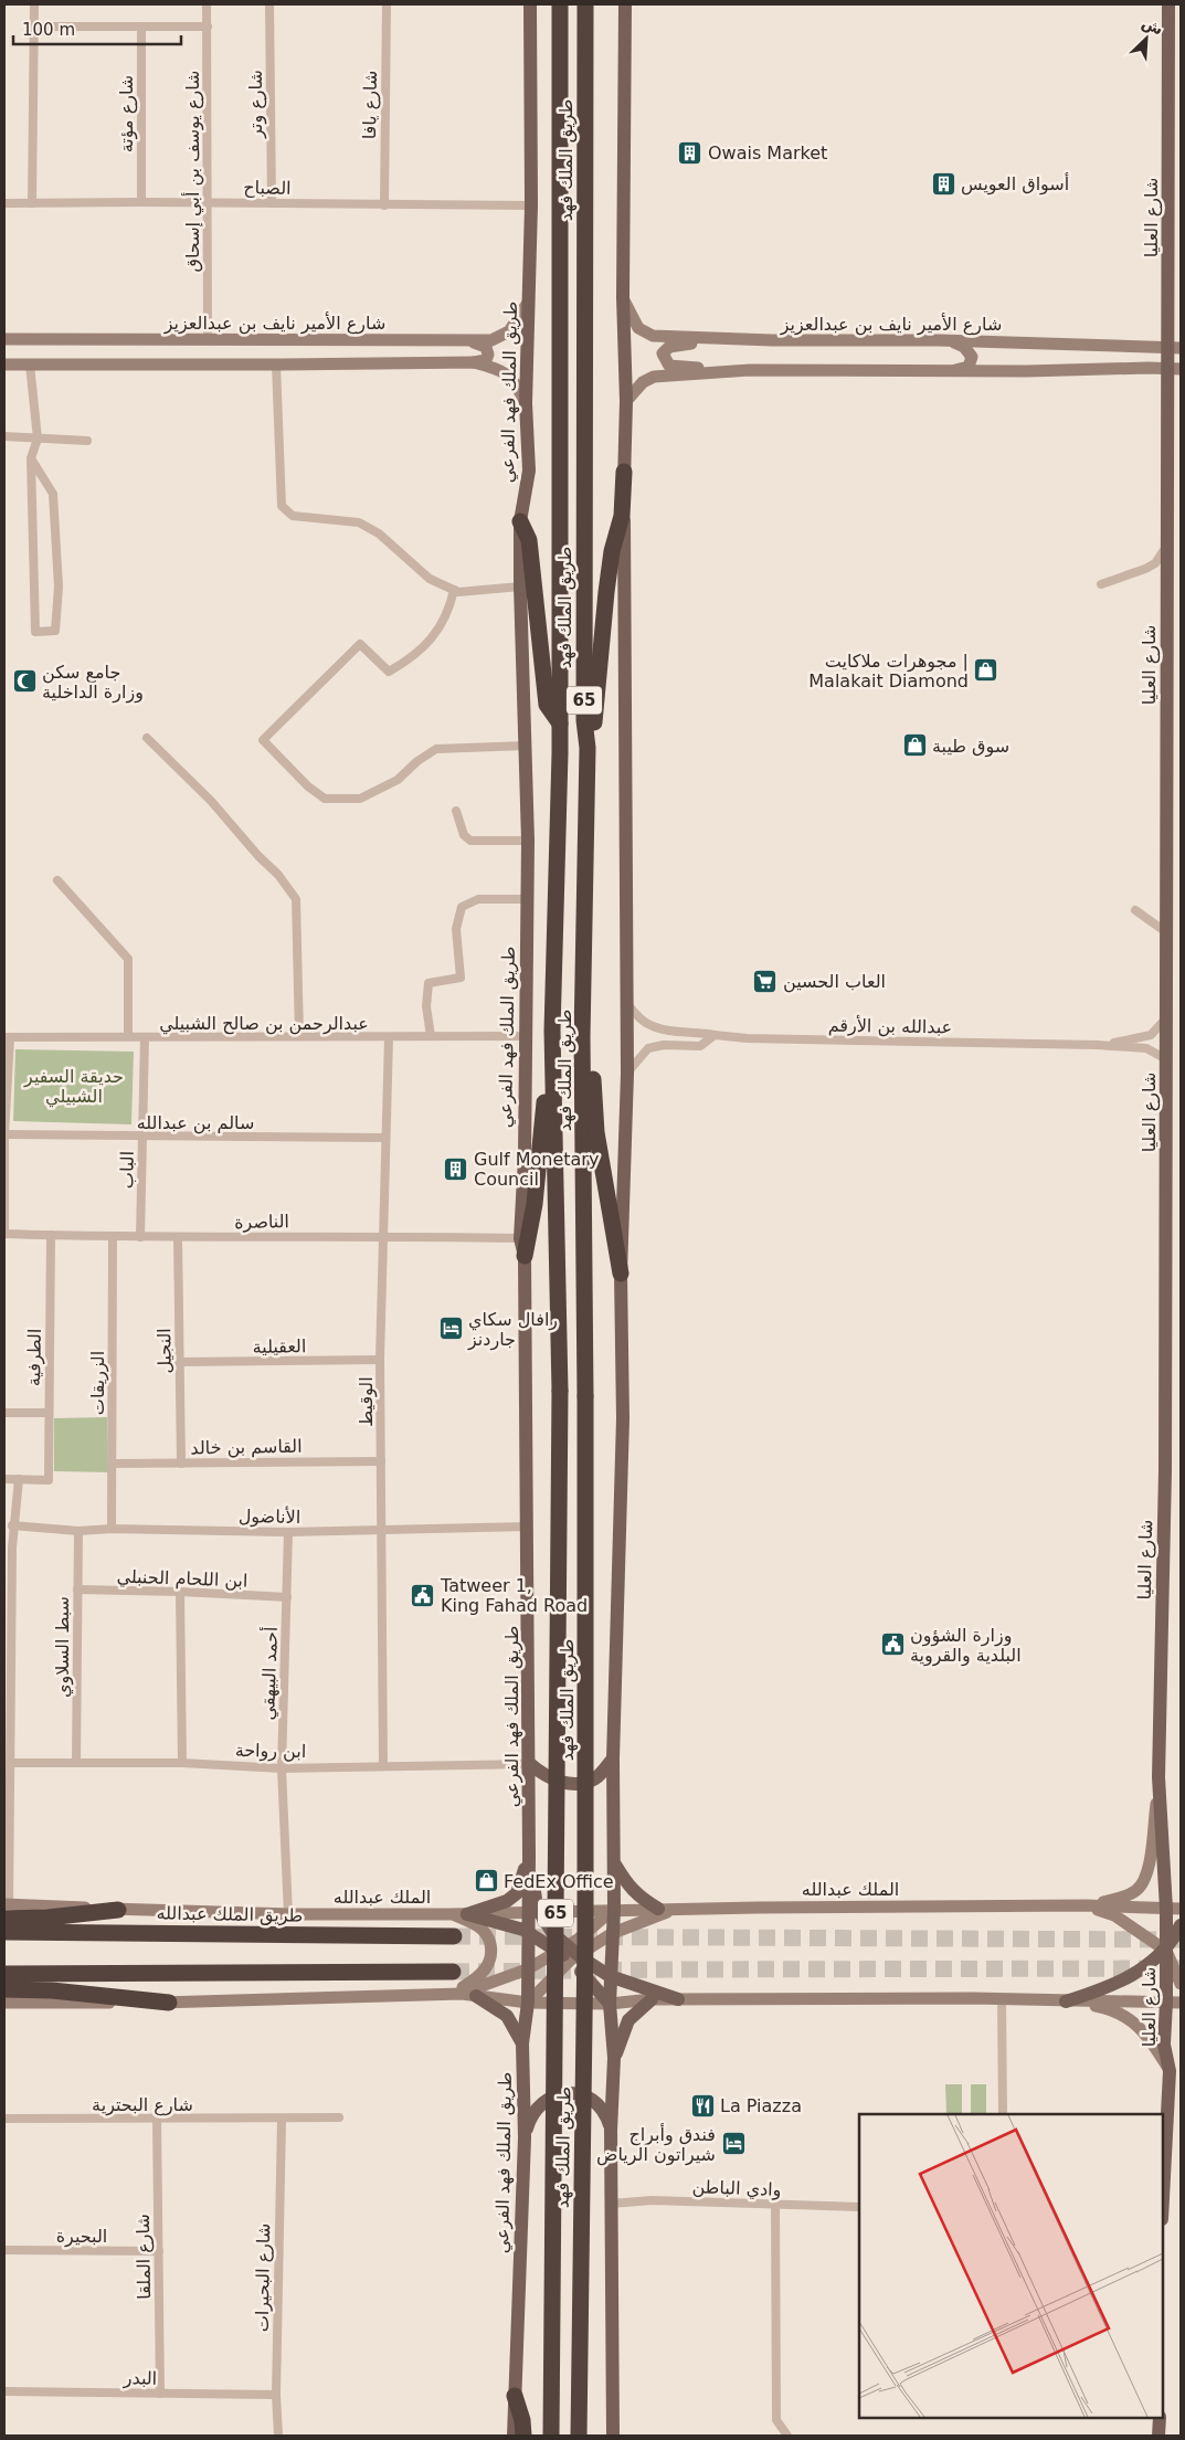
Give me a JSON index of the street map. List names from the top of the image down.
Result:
{
  "streets": {
    "highway": ["طريق الملك فهد", "65", "طريق الملك عبدالله"],
    "main road": [
      "شارع العليا",
      "شارع الأمير نايف بن عبدالعزيز",
      "طريق الملك فهد الفرعي",
      "الملك عبدالله"
    ],
    "street": [
      "شارع وتر",
      "شارع يافا",
      "شارع مؤتة",
      "شارع يوسف بن أبي إسحاق",
      "الصباح",
      "عبدالرحمن بن صالح الشبيلي",
      "عبدالله بن الأرقم",
      "سالم بن عبدالله",
      "الباب",
      "الناصرة",
      "العقيلية",
      "النجيل",
      "الطرفية",
      "الزريقات",
      "الوقيط",
      "القاسم بن خالد",
      "الأناضول",
      "ابن اللحام الحنبلي",
      "سبط السلاوي",
      "أحمد البيهقي",
      "ابن رواحة",
      "شارع البحترية",
      "وادي الباطن",
      "البحيرة",
      "شارع الملقا",
      "شارع البحيرات",
      "البدر"
    ]
  },
  "crossings": [
    ["شارع وتر", "الصباح"],
    ["شارع يافا", "الصباح"],
    ["شارع مؤتة", "الصباح"],
    ["شارع يوسف بن أبي إسحاق", "الصباح"],
    ["شارع يوسف بن أبي إسحاق", "شارع الأمير نايف بن عبدالعزيز"],
    ["الصباح", "طريق الملك فهد الفرعي"],
    ["شارع العليا", "شارع الأمير نايف بن عبدالعزيز"],
    ["شارع العليا", "عبدالله بن الأرقم"],
    ["شارع الأمير نايف بن عبدالعزيز", "طريق الملك فهد الفرعي"],
    ["طريق الملك فهد الفرعي", "عبدالرحمن بن صالح الشبيلي"],
    ["طريق الملك فهد الفرعي", "الناصرة"],
    ["طريق الملك فهد الفرعي", "الأناضول"],
    ["طريق الملك فهد الفرعي", "ابن رواحة"],
    ["طريق الملك فهد الفرعي", "الملك عبدالله"],
    ["عبدالرحمن بن صالح الشبيلي", "الباب"],
    ["عبدالرحمن بن صالح الشبيلي", "الوقيط"],
    ["سالم بن عبدالله", "الباب"],
    ["سالم بن عبدالله", "الوقيط"],
    ["الباب", "الناصرة"],
    ["الناصرة", "النجيل"],
    ["الناصرة", "الطرفية"],
    ["الناصرة", "الزريقات"],
    ["الناصرة", "الوقيط"],
    ["العقيلية", "النجيل"],
    ["العقيلية", "الوقيط"],
    ["النجيل", "القاسم بن خالد"],
    ["الزريقات", "القاسم بن خالد"],
    ["الزريقات", "الأناضول"],
    ["الوقيط", "القاسم بن خالد"],
    ["الوقيط", "الأناضول"],
    ["الوقيط", "ابن رواحة"],
    ["الأناضول", "سبط السلاوي"],
    ["الأناضول", "أحمد البيهقي"],
    ["ابن اللحام الحنبلي", "سبط السلاوي"],
    ["ابن اللحام الحنبلي", "أحمد البيهقي"],
    ["سبط السلاوي", "ابن رواحة"],
    ["أحمد البيهقي", "ابن رواحة"],
    ["أحمد البيهقي", "الملك عبدالله"],
    ["شارع البحترية", "شارع الملقا"],
    ["شارع البحترية", "شارع البحيرات"],
    ["البحيرة", "شارع الملقا"],
    ["شارع الملقا", "البدر"],
    ["شارع البحيرات", "البدر"]
  ],
  "parks": ["حديقة السفير الشبيلي"],
  "places": {
    "building": ["Owais Market", "أسواق العويس", "Gulf Monetary Council"],
    "shop": ["مجوهرات ملاكايت | Malakait Diamond", "سوق طيبة", "FedEx Office"],
    "mosque": ["جامع سكن وزارة الداخلية"],
    "supermarket": ["العاب الحسين"],
    "hotel": ["رافال سكاي جاردنز", "فندق وأبراج شيراتون الرياض"],
    "public building": ["Tatweer 1, King Fahad Road", "وزارة الشؤون البلدية والقروية"],
    "restaurant": ["La Piazza"]
  },
  "scale_bar": "100 m",
  "north": "top right"
}
